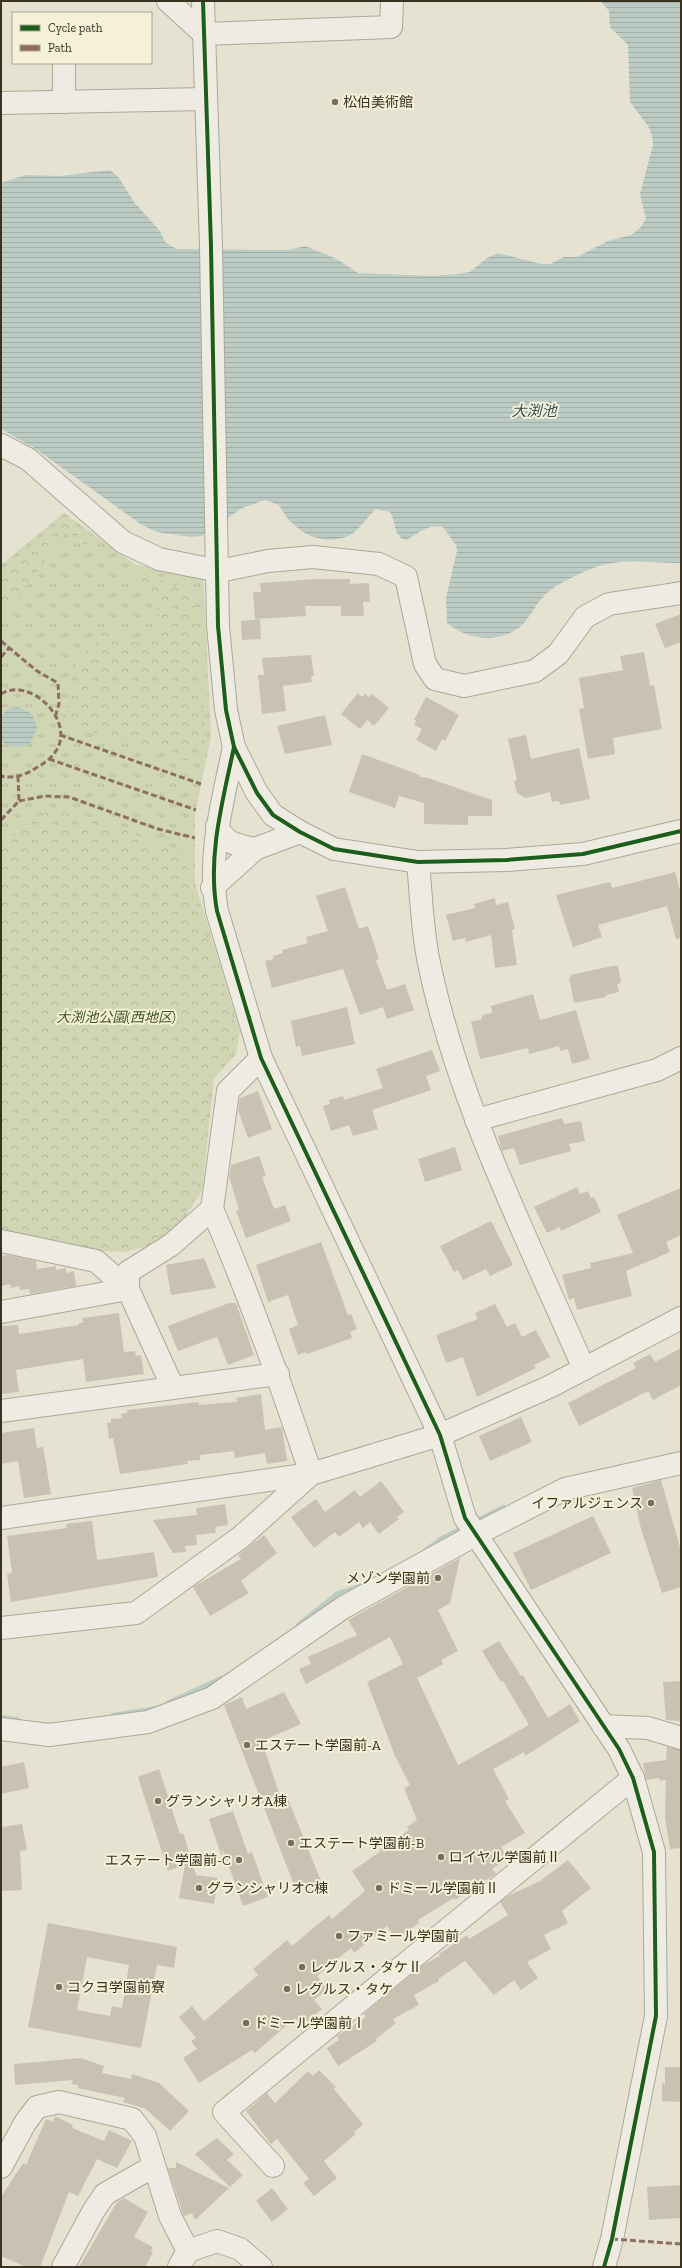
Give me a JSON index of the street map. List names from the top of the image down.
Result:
{
  "water": ["大渕池"],
  "parks": ["大渕池公園(西地区)"],
  "places": [
    "松伯美術館",
    "イファルジェンス",
    "メゾン学園前",
    "エステート学園前-A",
    "グランシャリオA棟",
    "エステート学園前-B",
    "ロイヤル学園前Ⅱ",
    "エステート学園前-C",
    "グランシャリオC棟",
    "ドミール学園前Ⅱ",
    "ファミール学園前",
    "レグルス・タケⅡ",
    "コクヨ学園前寮",
    "レグルス・タケ",
    "ドミール学園前Ⅰ"
  ],
  "legend": ["Cycle path", "Path"]
}
